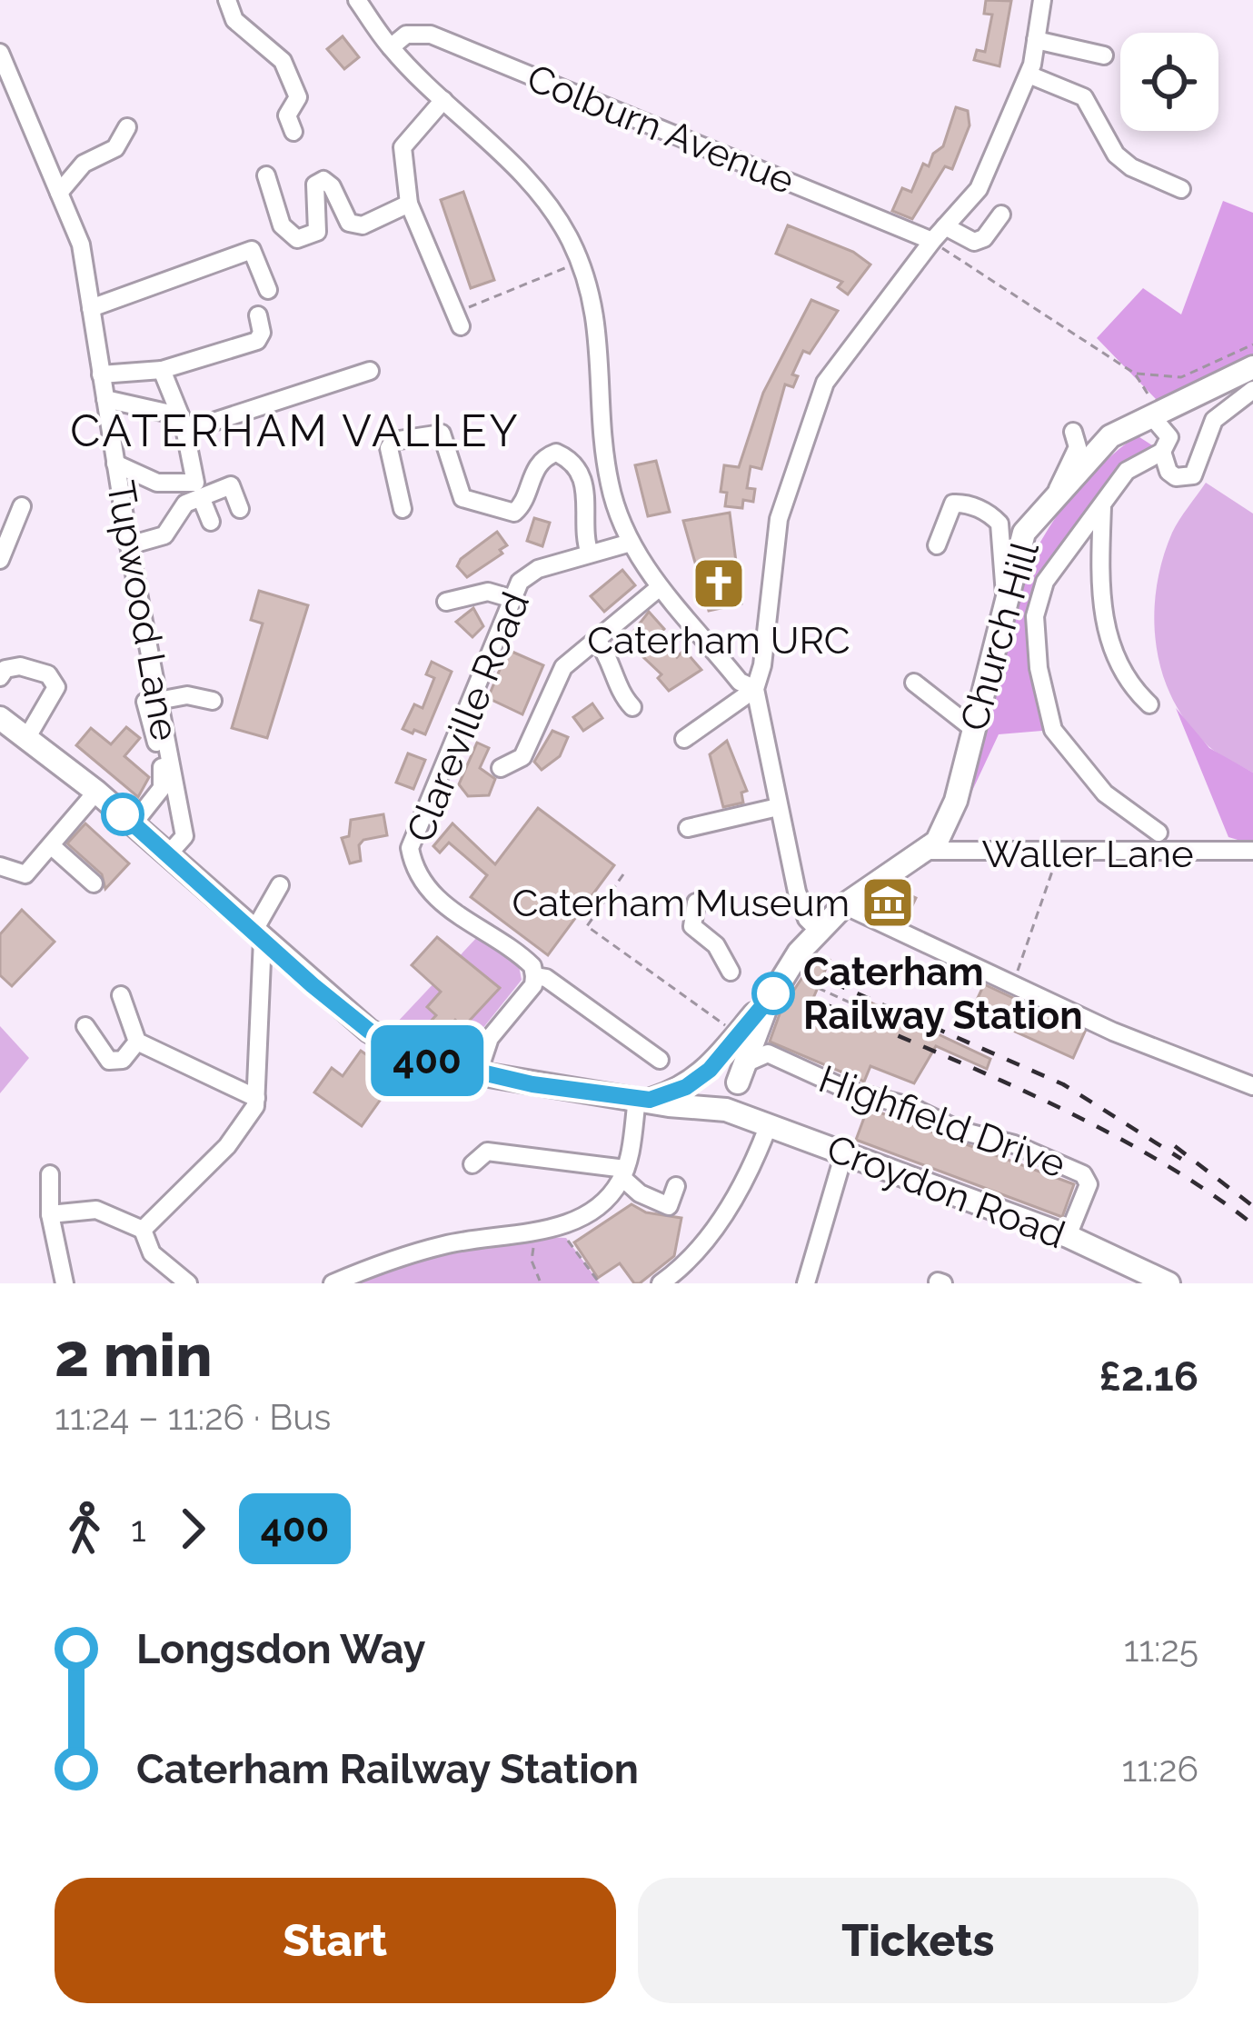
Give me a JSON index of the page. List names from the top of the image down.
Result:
{
  "streets": {
    "main road": ["Church Hill", "Croydon Road"],
    "street": [
      "Colburn Avenue",
      "Tupwood Lane",
      "Clareville Road",
      "Waller Lane",
      "Highfield Drive"
    ]
  },
  "crossings": [
    ["Tupwood Lane", "Croydon Road"],
    ["Church Hill", "Waller Lane"],
    ["Highfield Drive", "Croydon Road"]
  ],
  "districts": ["CATERHAM VALLEY"],
  "places": {
    "church": ["Caterham URC"],
    "museum": ["Caterham Museum"],
    "other": ["Caterham Railway Station"]
  },
  "lines": ["bus line 400"],
  "page": {
    "on_map": "400",
    "heading": ["2 min", "11:24 – 11:26 · Bus", "£2.16"],
    "legs": ["1", "400"],
    "list": [
      {
        "name": "Longsdon Way",
        "value": "11:25"
      },
      {
        "name": "Caterham Railway Station",
        "value": "11:26"
      }
    ],
    "buttons": ["Start", "Tickets"]
  }
}
